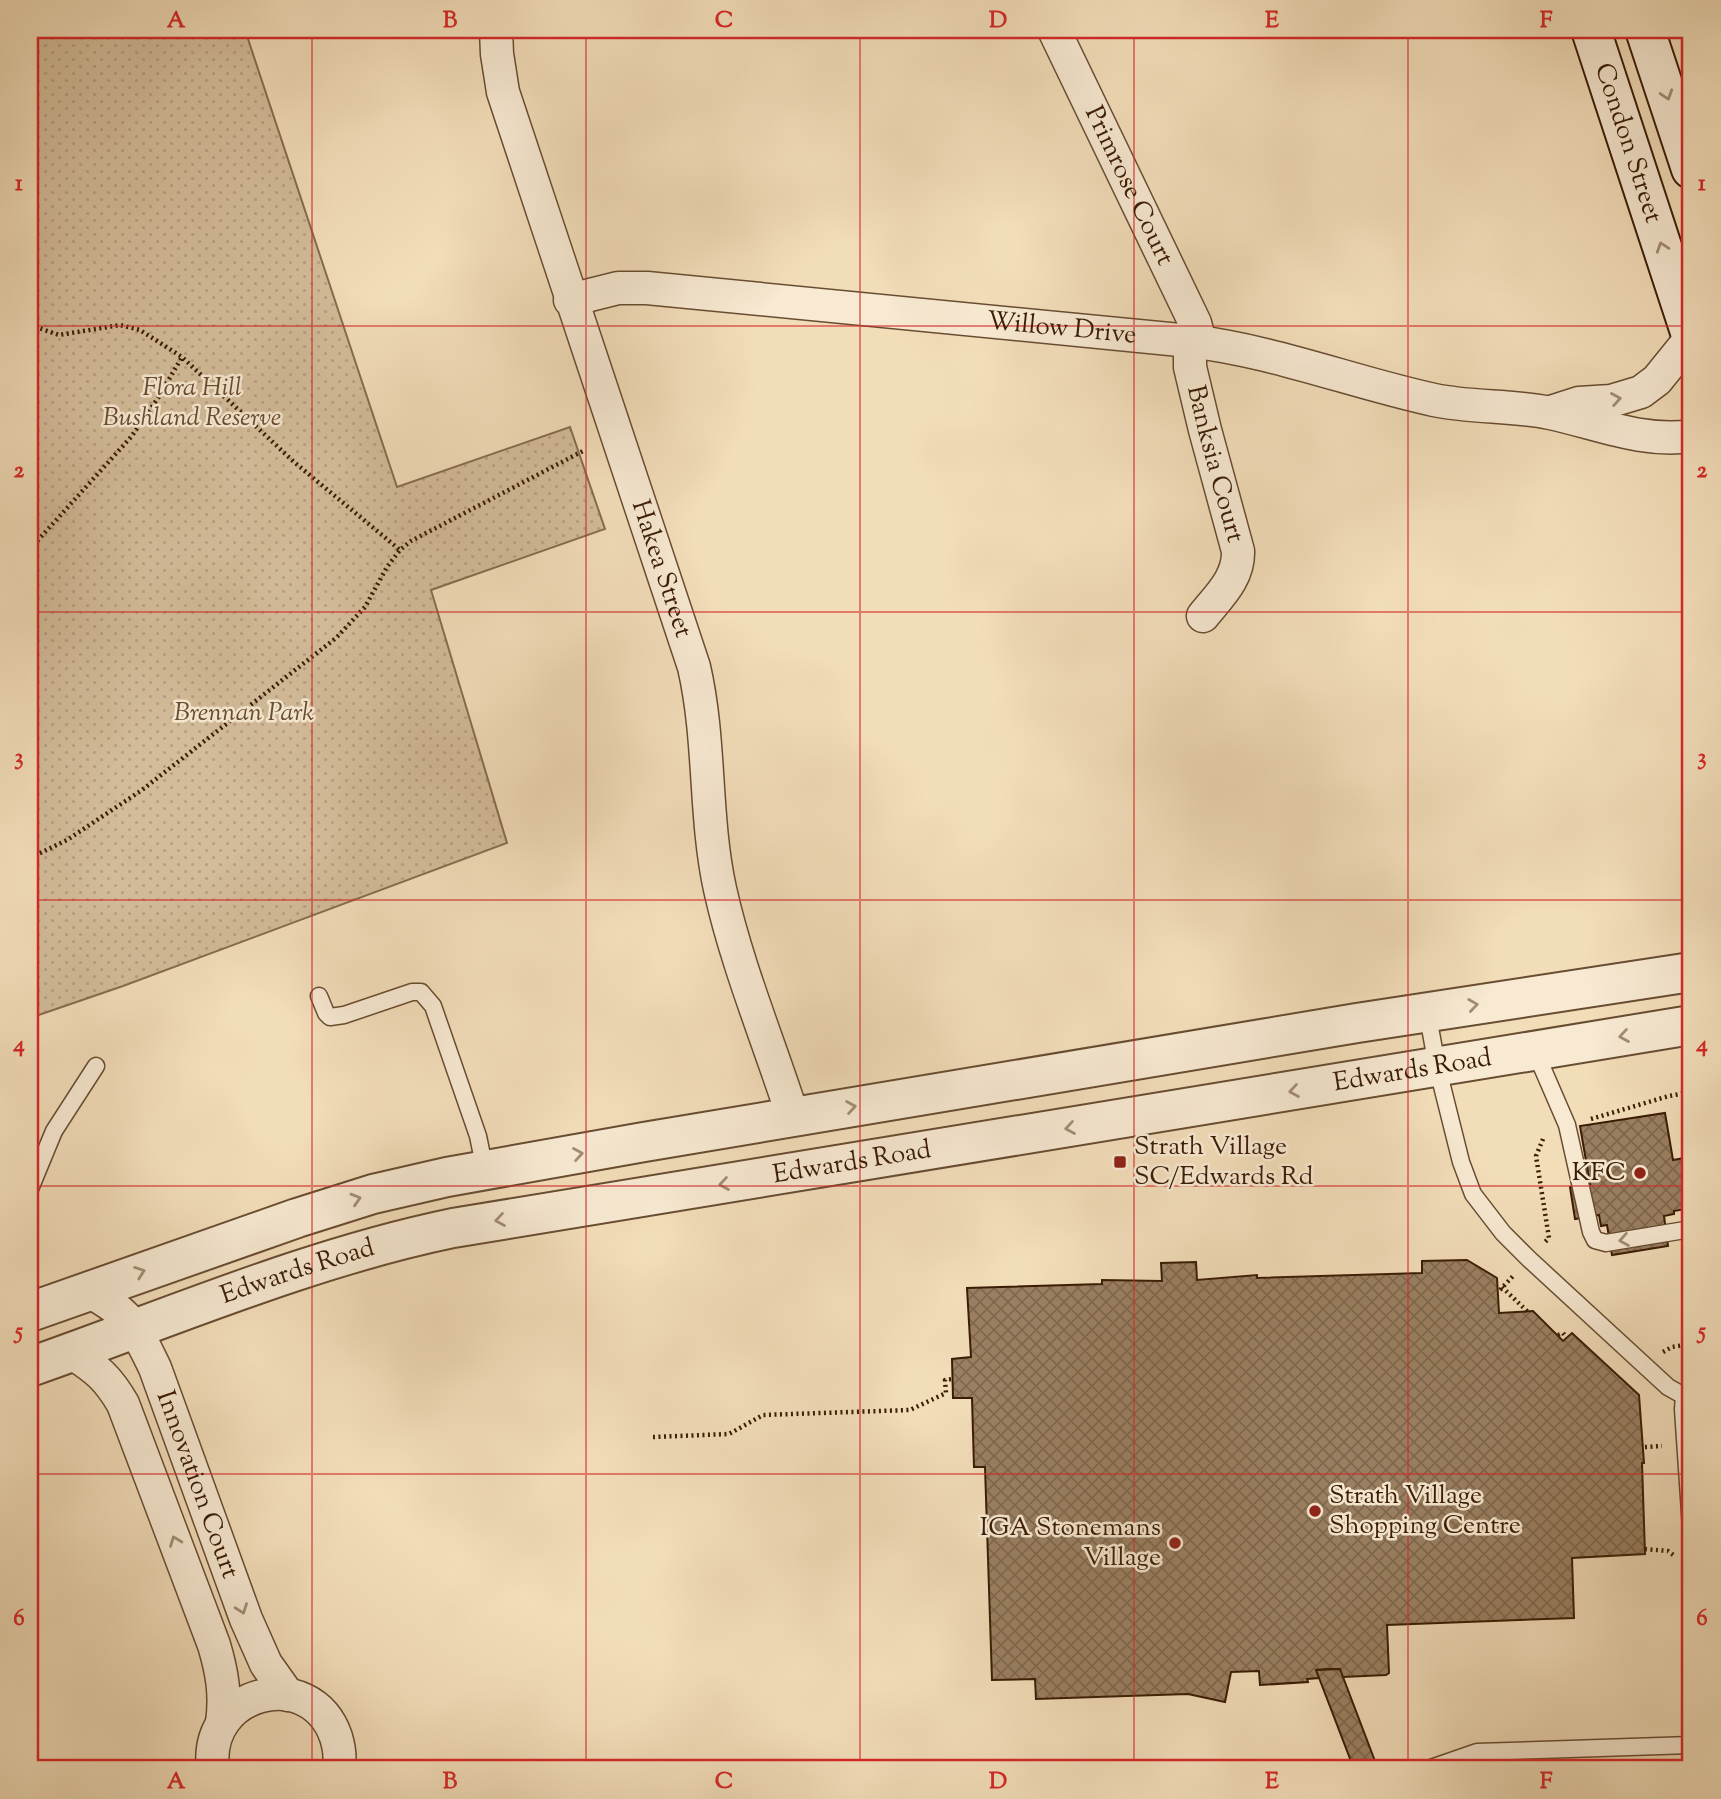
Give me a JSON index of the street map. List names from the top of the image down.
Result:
{
  "streets": {
    "street": [
      "Condon Street",
      "Primrose Court",
      "Willow Drive",
      "Banksia Court",
      "Hakea Street",
      "Edwards Road",
      "Innovation Court"
    ]
  },
  "crossings": [
    ["Condon Street", "Willow Drive"],
    ["Primrose Court", "Willow Drive"],
    ["Primrose Court", "Banksia Court"],
    ["Willow Drive", "Banksia Court"],
    ["Willow Drive", "Hakea Street"],
    ["Hakea Street", "Edwards Road"],
    ["Edwards Road", "Innovation Court"]
  ],
  "parks": ["Flora Hill Bushland Reserve", "Brennan Park"],
  "places": {
    "transit": ["Strath Village SC/Edwards Rd"],
    "other": ["KFC", "Strath Village Shopping Centre", "IGA Stonemans Village"]
  },
  "grid": {
    "columns": [
      "A",
      "B",
      "C",
      "D",
      "E",
      "F"
    ],
    "rows": [
      "1",
      "2",
      "3",
      "4",
      "5",
      "6"
    ]
  }
}
